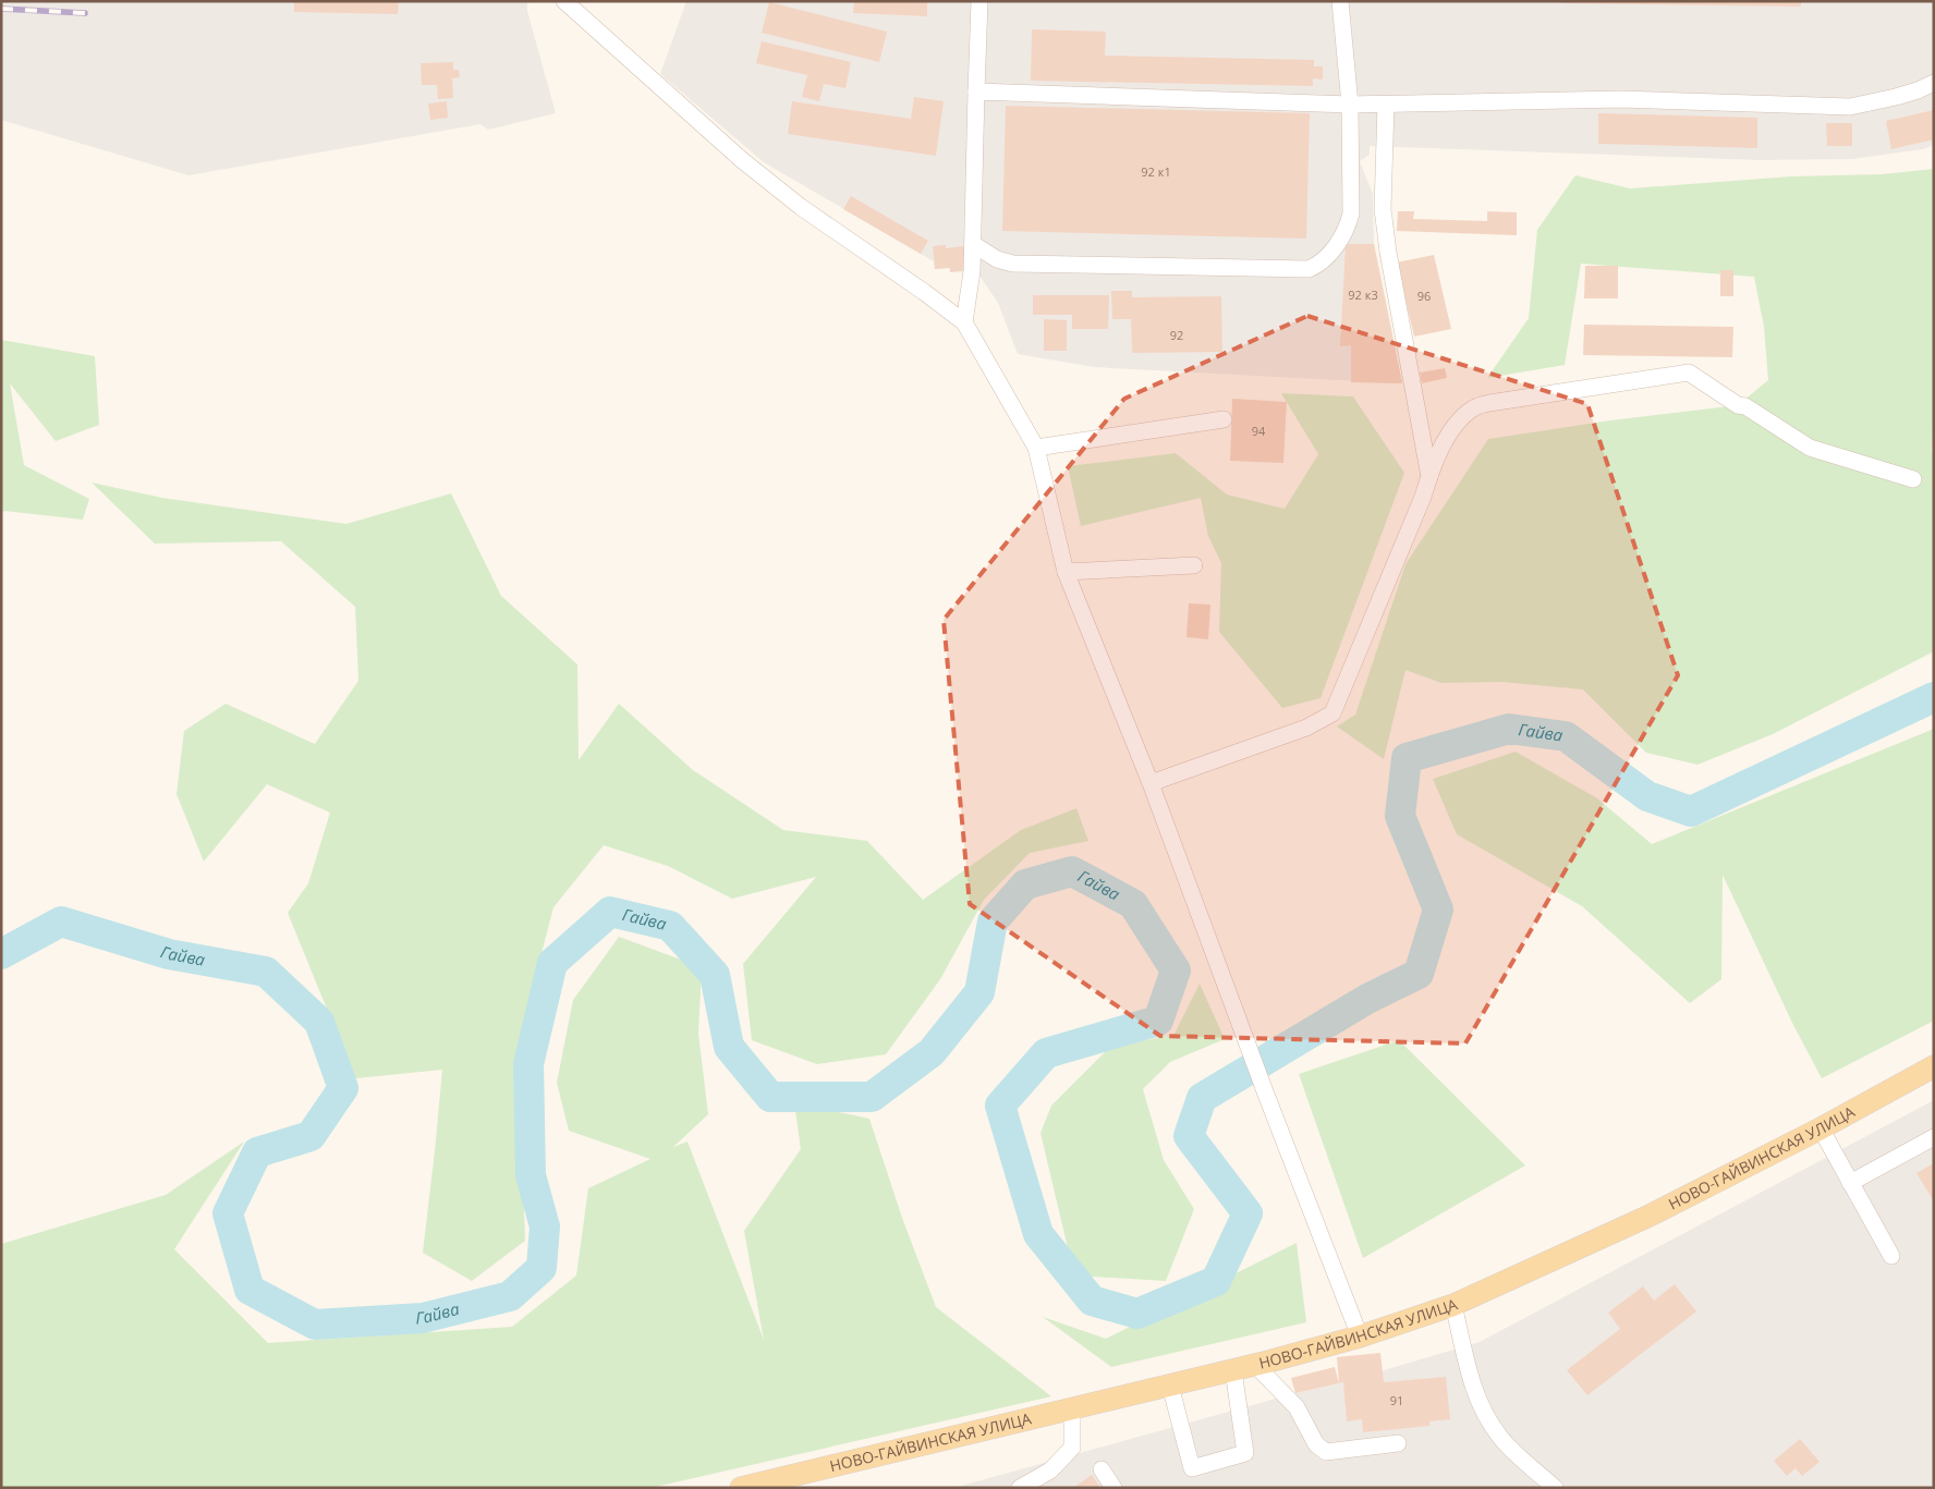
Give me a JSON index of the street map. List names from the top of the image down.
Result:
{
  "streets": {
    "main road": ["НОВО-ГАЙВИНСКАЯ УЛИЦА"]
  },
  "water": ["Гайва"],
  "house_numbers": [
    "92 к1",
    "92 к3",
    "96",
    "92",
    "94",
    "91"
  ]
}
